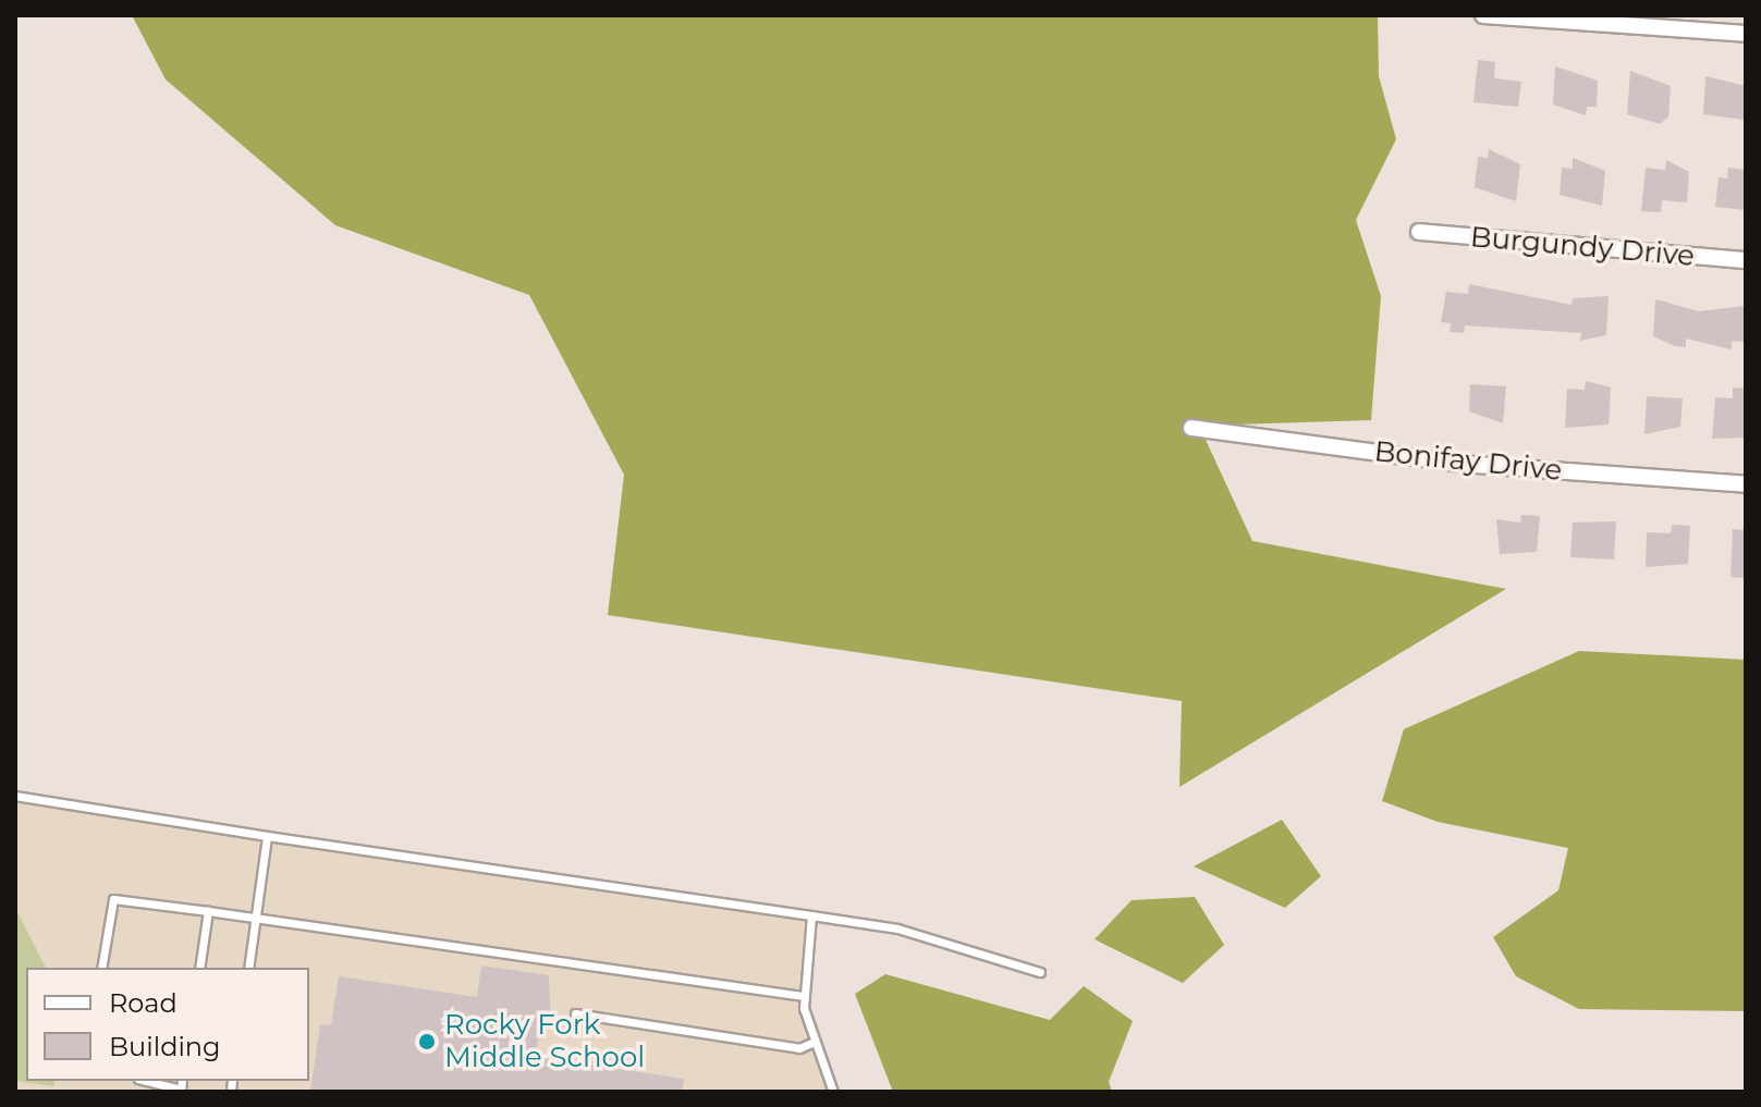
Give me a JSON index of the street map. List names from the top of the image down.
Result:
{
  "streets": {
    "street": ["Burgundy Drive", "Bonifay Drive"]
  },
  "places": ["Rocky Fork Middle School"],
  "legend": ["Road", "Building"]
}
